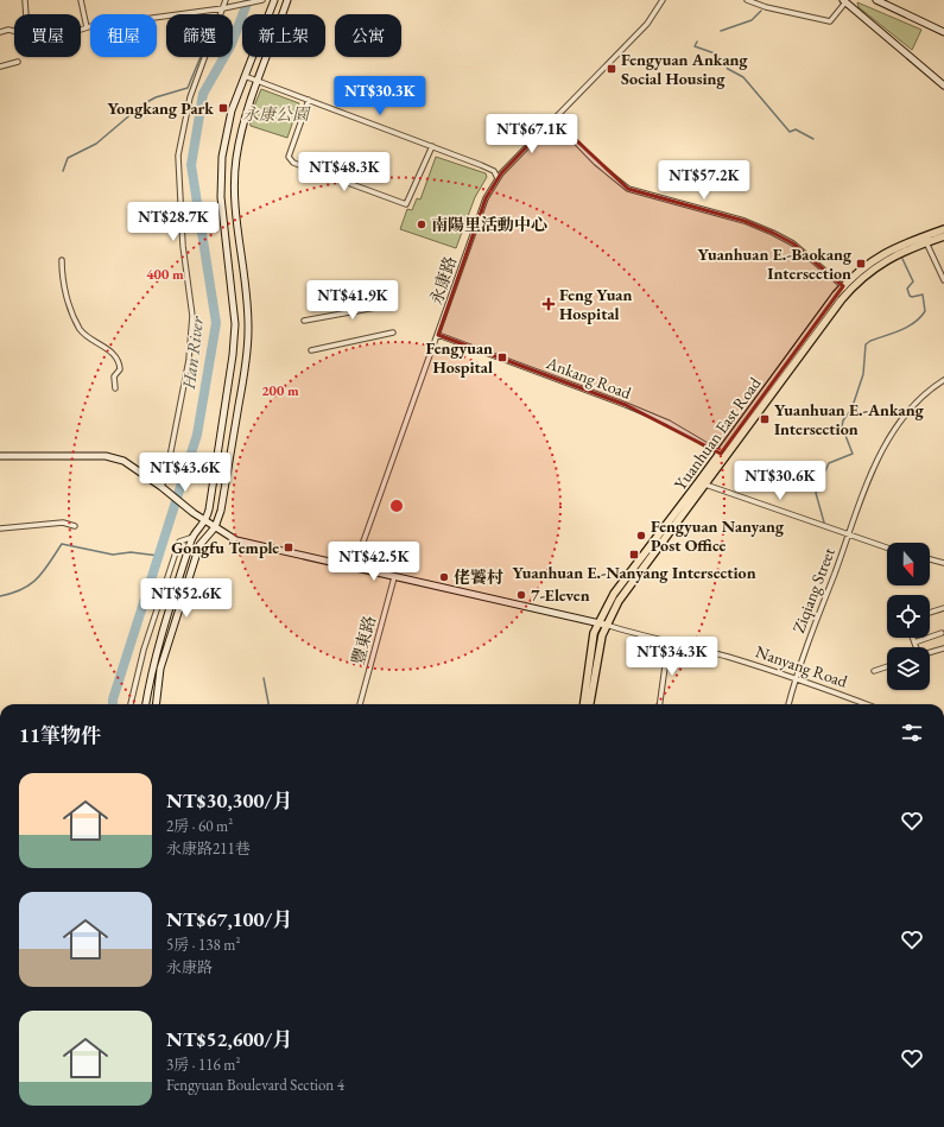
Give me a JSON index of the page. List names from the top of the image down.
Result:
{
  "streets": {
    "main road": ["Yuanhuan East Road"],
    "street": [
      "永康路",
      "Ankang Road",
      "Ziqiang Street",
      "豐東路",
      "Nanyang Road"
    ]
  },
  "crossings": [
    ["永康路", "Ankang Road"],
    ["永康路", "Nanyang Road"],
    ["Ankang Road", "Yuanhuan East Road"],
    ["Yuanhuan East Road", "Nanyang Road"],
    ["Ziqiang Street", "Nanyang Road"],
    ["豐東路", "Nanyang Road"]
  ],
  "water": ["Han River"],
  "parks": ["永康公園"],
  "places": {
    "transit": [
      "Fengyuan Ankang Social Housing",
      "Yongkang Park",
      "Yuanhuan E.-Baokang Intersection",
      "Fengyuan Hospital",
      "Yuanhuan E.-Ankang Intersection",
      "Gongfu Temple",
      "Yuanhuan E.-Nanyang Intersection"
    ],
    "other": [
      "南陽里活動中心",
      "Fengyuan Nanyang Post Office",
      "佬饕村",
      "7-Eleven"
    ],
    "health": ["Feng Yuan Hospital"]
  },
  "north": "bottom",
  "page": {
    "chip": [
      "買屋",
      "租屋",
      "篩選",
      "新上架",
      "公寓"
    ],
    "price": [
      "NT$30.3K",
      "NT$67.1K",
      "NT$48.3K",
      "NT$57.2K",
      "NT$28.7K",
      "NT$41.9K",
      "NT$43.6K",
      "NT$30.6K",
      "NT$42.5K",
      "NT$52.6K",
      "NT$34.3K"
    ],
    "heading": "11筆物件",
    "list": [
      {
        "name": "NT$30,300/月",
        "note": "2房 · 60 m² · 永康路211巷"
      },
      {
        "name": "NT$67,100/月",
        "note": "5房 · 138 m² · 永康路"
      },
      {
        "name": "NT$52,600/月",
        "note": "3房 · 116 m² · Fengyuan Boulevard Section 4"
      }
    ]
  },
  "rings": ["400 m", "200 m"]
}
